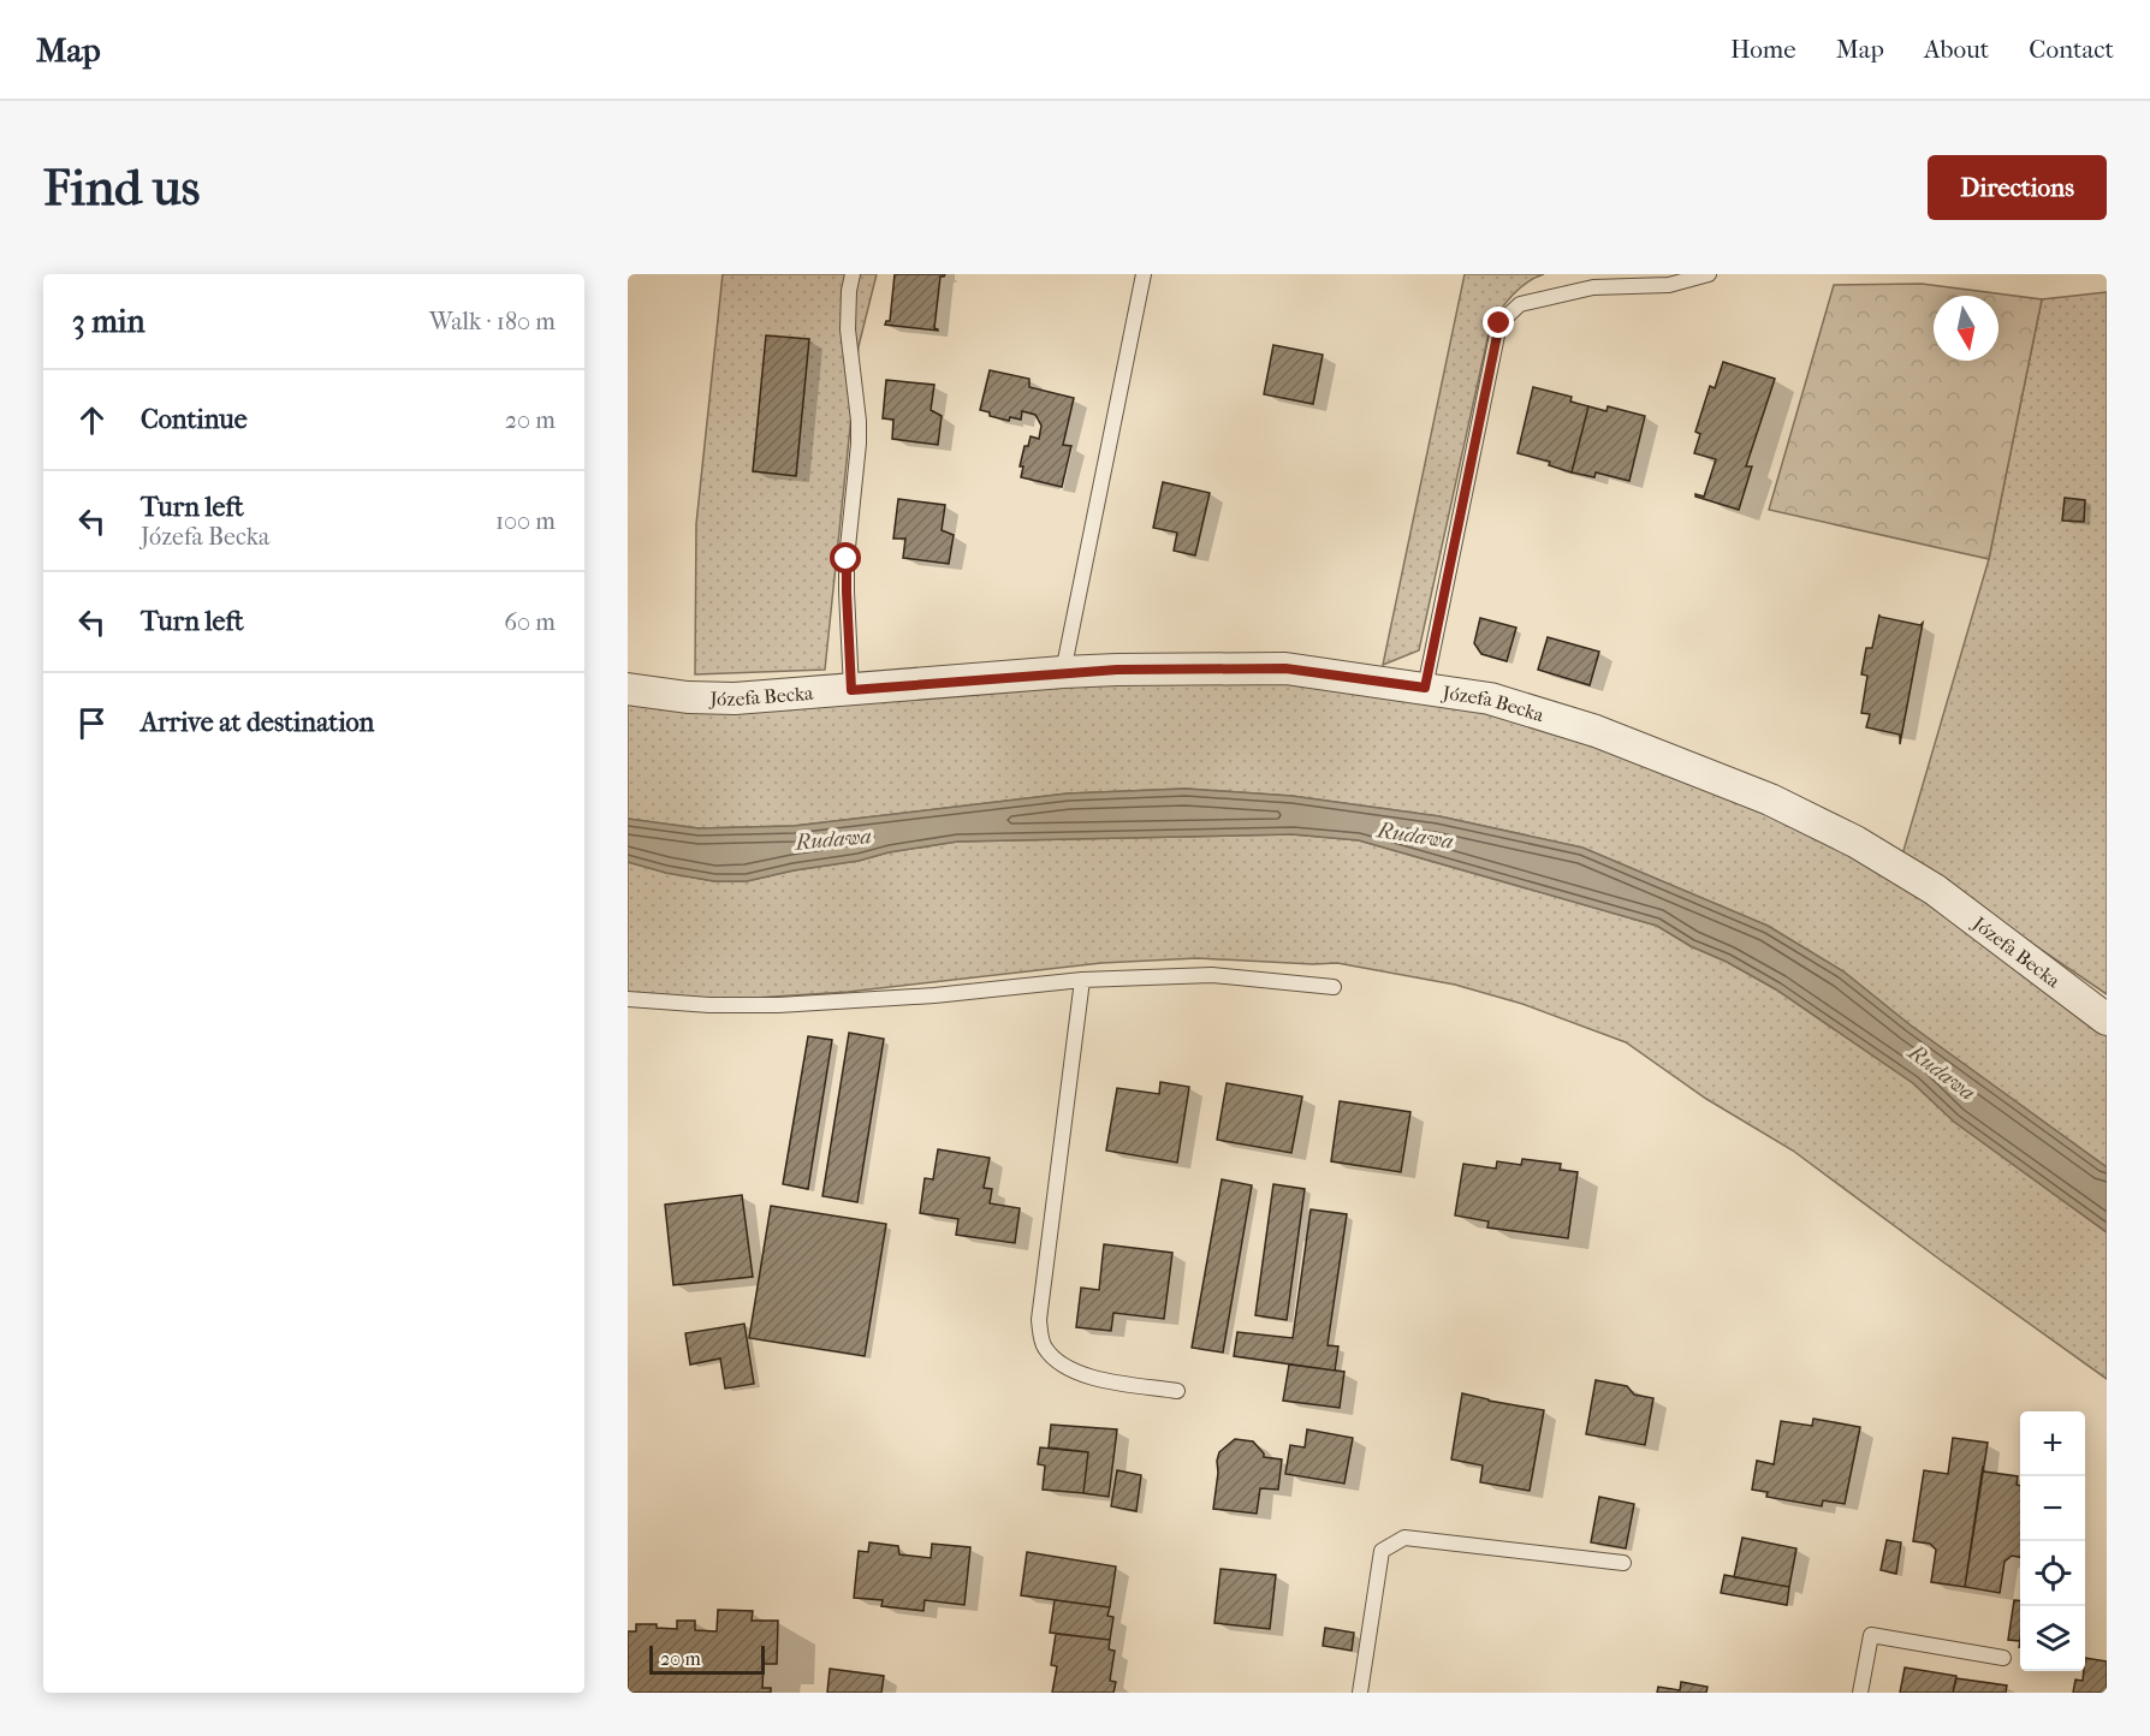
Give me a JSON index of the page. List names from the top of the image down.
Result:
{
  "streets": {
    "street": ["Józefa Becka"]
  },
  "water": ["Rudawa"],
  "scale_bar": "20 m",
  "north": "bottom",
  "page": {
    "header": "Map",
    "nav": [
      "Home",
      "Map",
      "About",
      "Contact"
    ],
    "buttons": "Directions",
    "title": "Find us",
    "heading": ["3 min", "Walk · 180 m"],
    "list": [
      ["Continue", "20 m"],
      ["Turn left", "Józefa Becka", "100 m"],
      ["Turn left", "60 m"],
      "Arrive at destination"
    ],
    "map_buttons": ["+", "−"],
    "scale": "20 m"
  }
}
